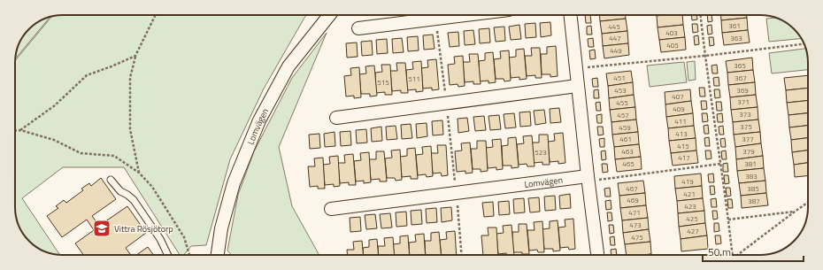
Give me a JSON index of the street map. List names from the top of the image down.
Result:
{
  "streets": {
    "street": ["Lomvägen"]
  },
  "places": {
    "school or university": ["Vittra Rösjötorp"]
  },
  "house_numbers": [
    "361",
    "445",
    "403",
    "447",
    "363",
    "405",
    "449",
    "365",
    "451",
    "367",
    "511",
    "515",
    "453",
    "369",
    "407",
    "371",
    "455",
    "409",
    "373",
    "457",
    "411",
    "375",
    "459",
    "413",
    "461",
    "377",
    "415",
    "463",
    "379",
    "523",
    "417",
    "465",
    "381",
    "383",
    "419",
    "467",
    "385",
    "421",
    "469",
    "387",
    "423",
    "471",
    "425",
    "473",
    "427",
    "475"
  ],
  "scale_bar": "50 m"
}
